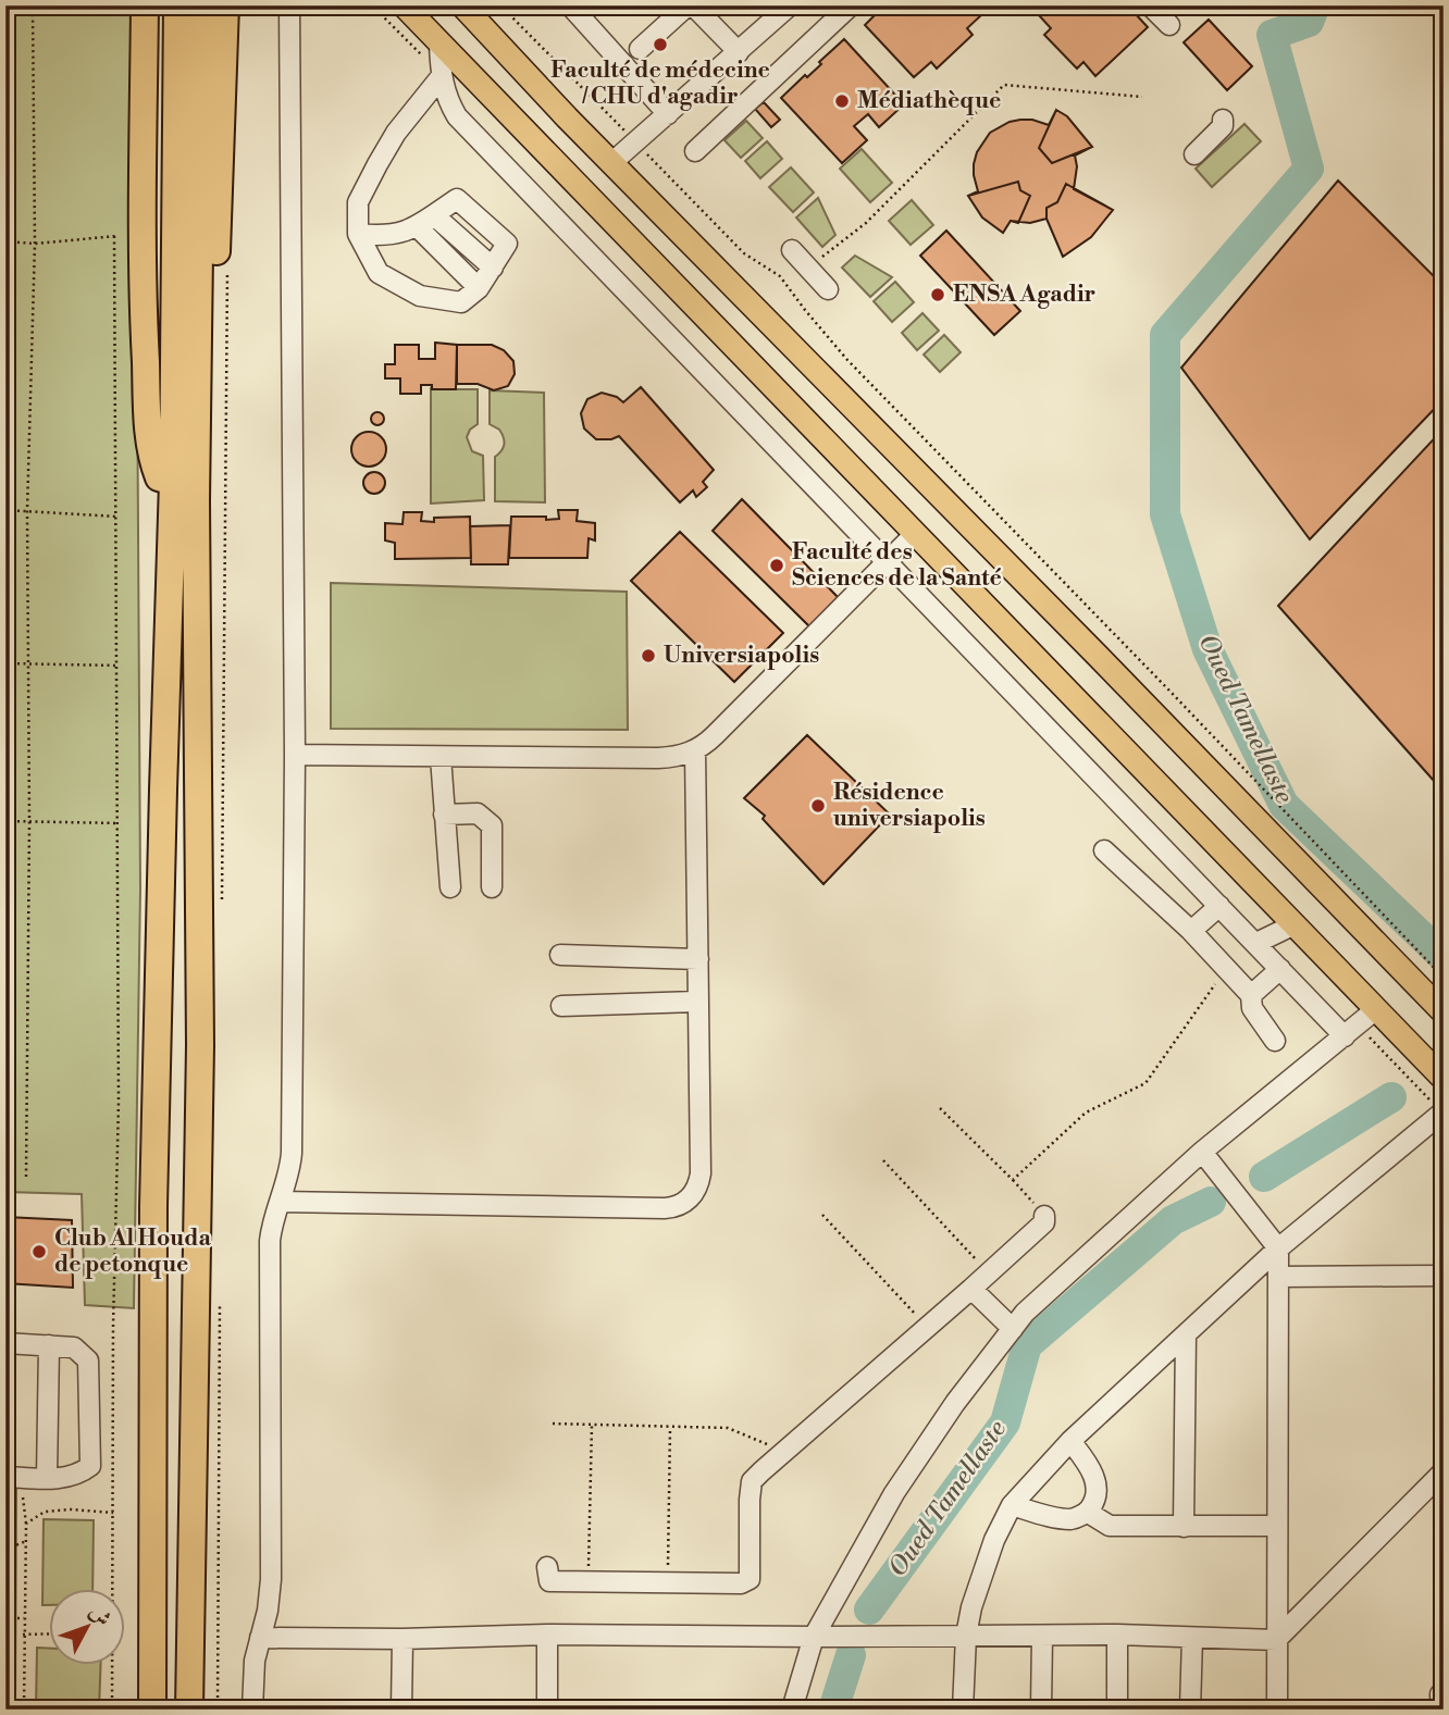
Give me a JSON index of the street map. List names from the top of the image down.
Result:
{
  "water": ["Oued Tamellaste"],
  "places": [
    "Faculté de médecine / CHU d'agadir",
    "Médiathèque",
    "ENSA Agadir",
    "Faculté des Sciences de la Santé",
    "Universiapolis",
    "Résidence universiapolis",
    "Club Al Houda de petonque"
  ],
  "north": "top right"
}
